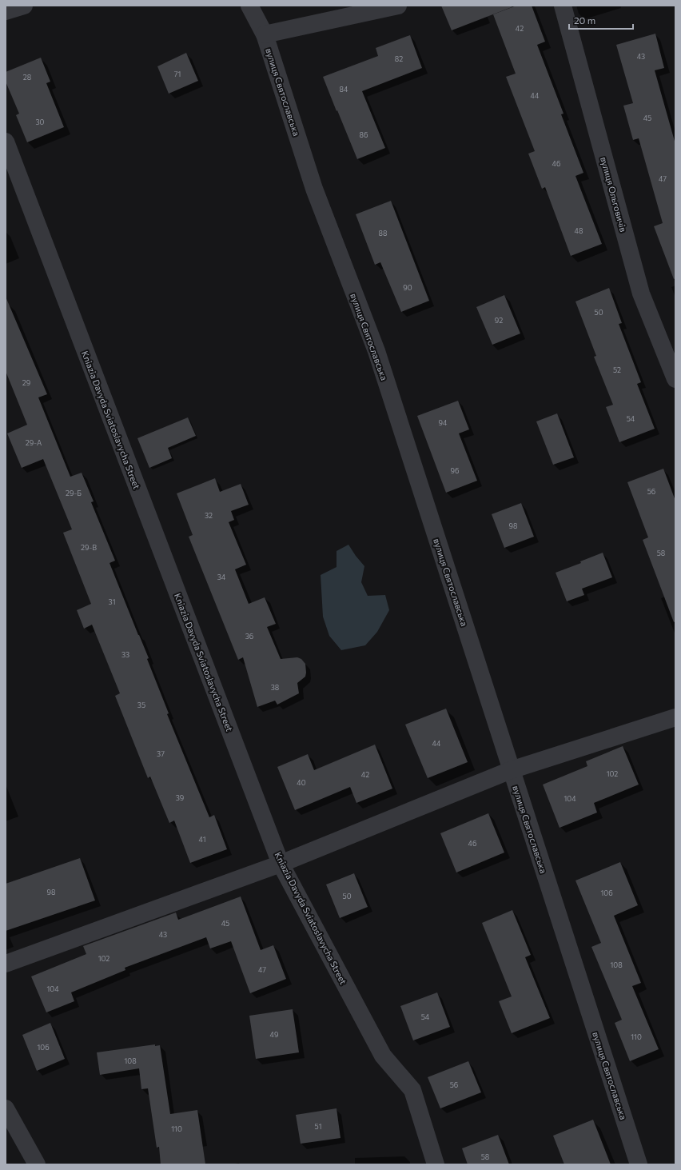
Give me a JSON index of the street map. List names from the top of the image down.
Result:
{
  "streets": {
    "street": ["вулиця Святославська", "вулиця Ольговичів", "Kniazia Davyda Sviatoslavycha Street"]
  },
  "house_numbers": [
    "42",
    "43",
    "82",
    "71",
    "28",
    "84",
    "44",
    "45",
    "30",
    "86",
    "46",
    "47",
    "48",
    "88",
    "90",
    "50",
    "92",
    "52",
    "29",
    "54",
    "94",
    "29-А",
    "96",
    "56",
    "29-Б",
    "32",
    "98",
    "29-В",
    "58",
    "34",
    "31",
    "36",
    "33",
    "38",
    "35",
    "44",
    "37",
    "102",
    "42",
    "40",
    "39",
    "104",
    "41",
    "46",
    "98",
    "106",
    "50",
    "45",
    "43",
    "102",
    "108",
    "47",
    "104",
    "54",
    "49",
    "110",
    "106",
    "108",
    "56",
    "51",
    "110",
    "58"
  ],
  "scale_bar": "20 m"
}
